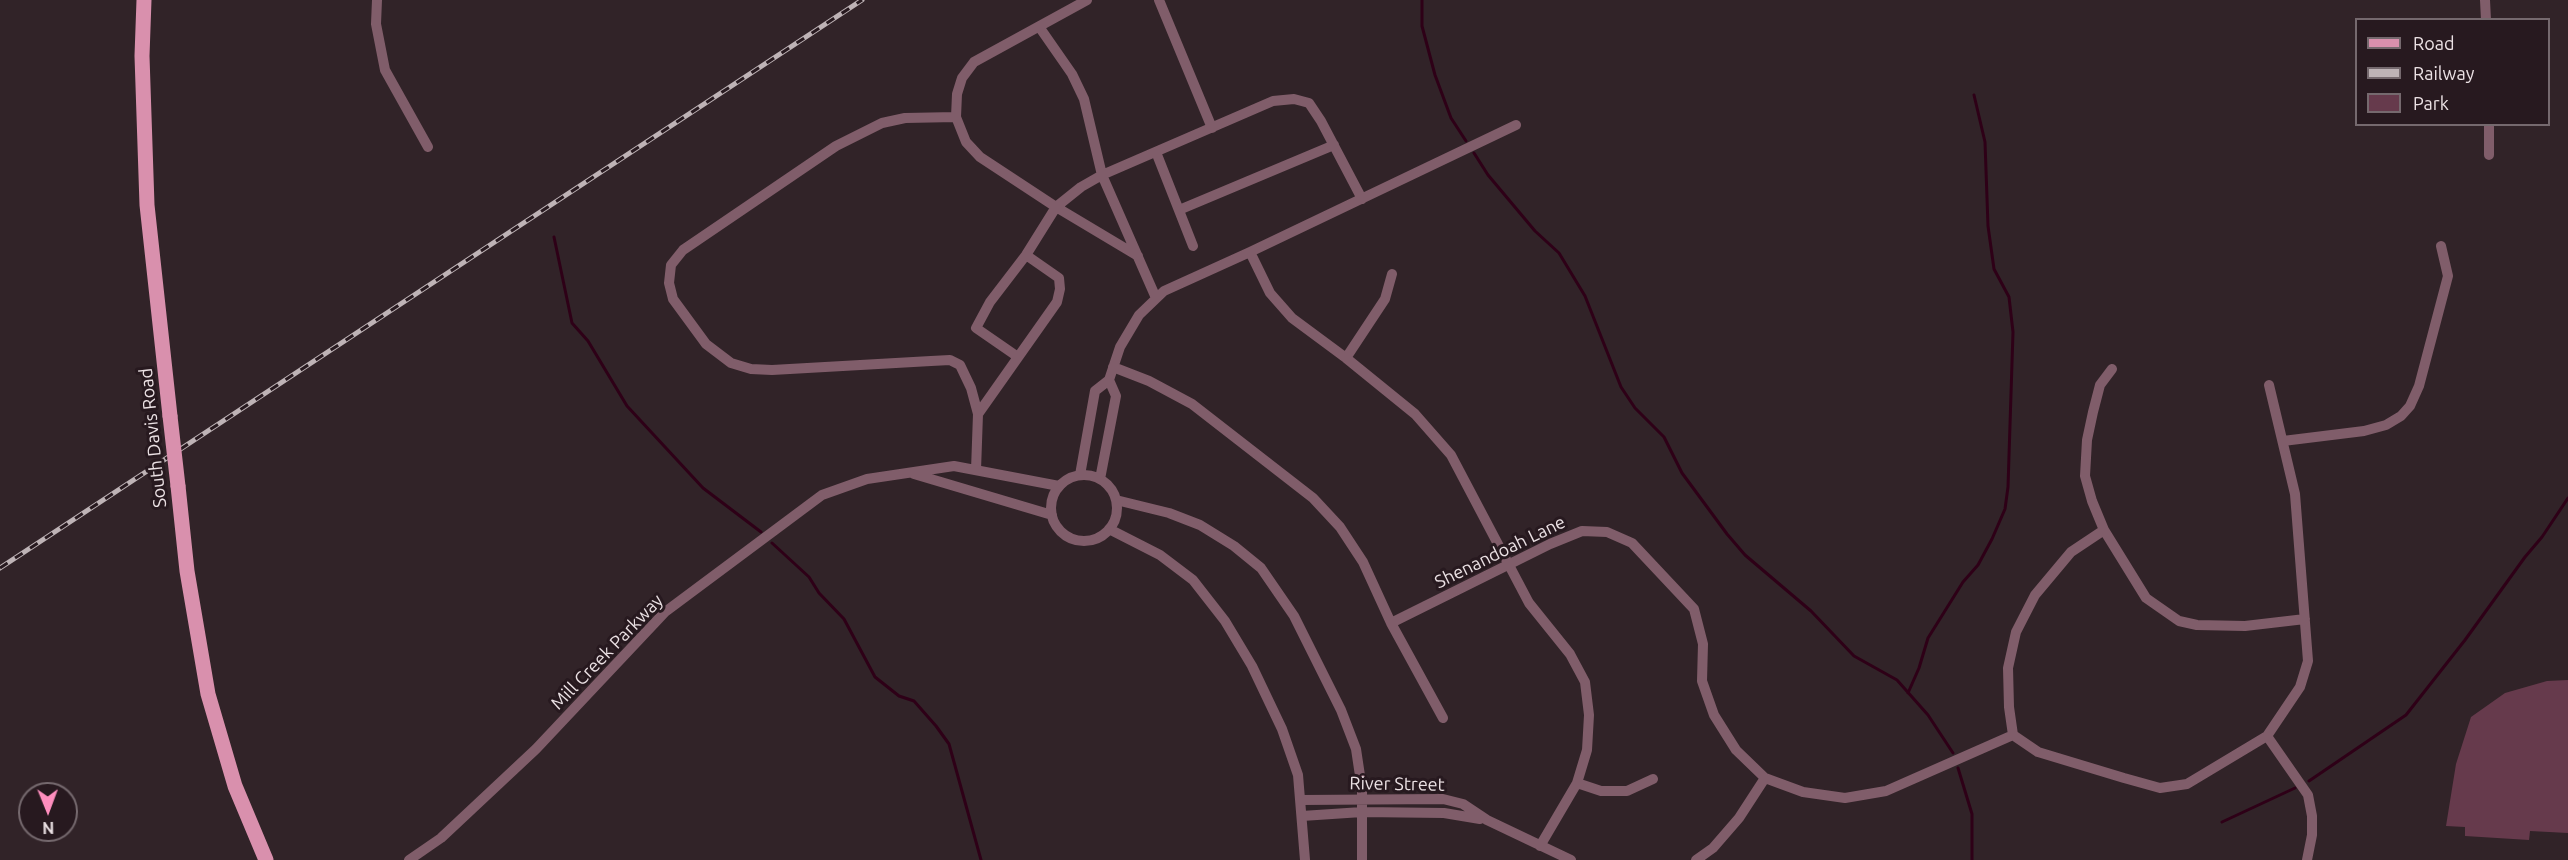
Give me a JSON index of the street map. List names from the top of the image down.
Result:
{
  "streets": {
    "main road": ["South Davis Road"],
    "street": ["Shenandoah Lane", "Mill Creek Parkway", "River Street"]
  },
  "legend": ["Road", "Railway", "Park"],
  "north": "bottom"
}
